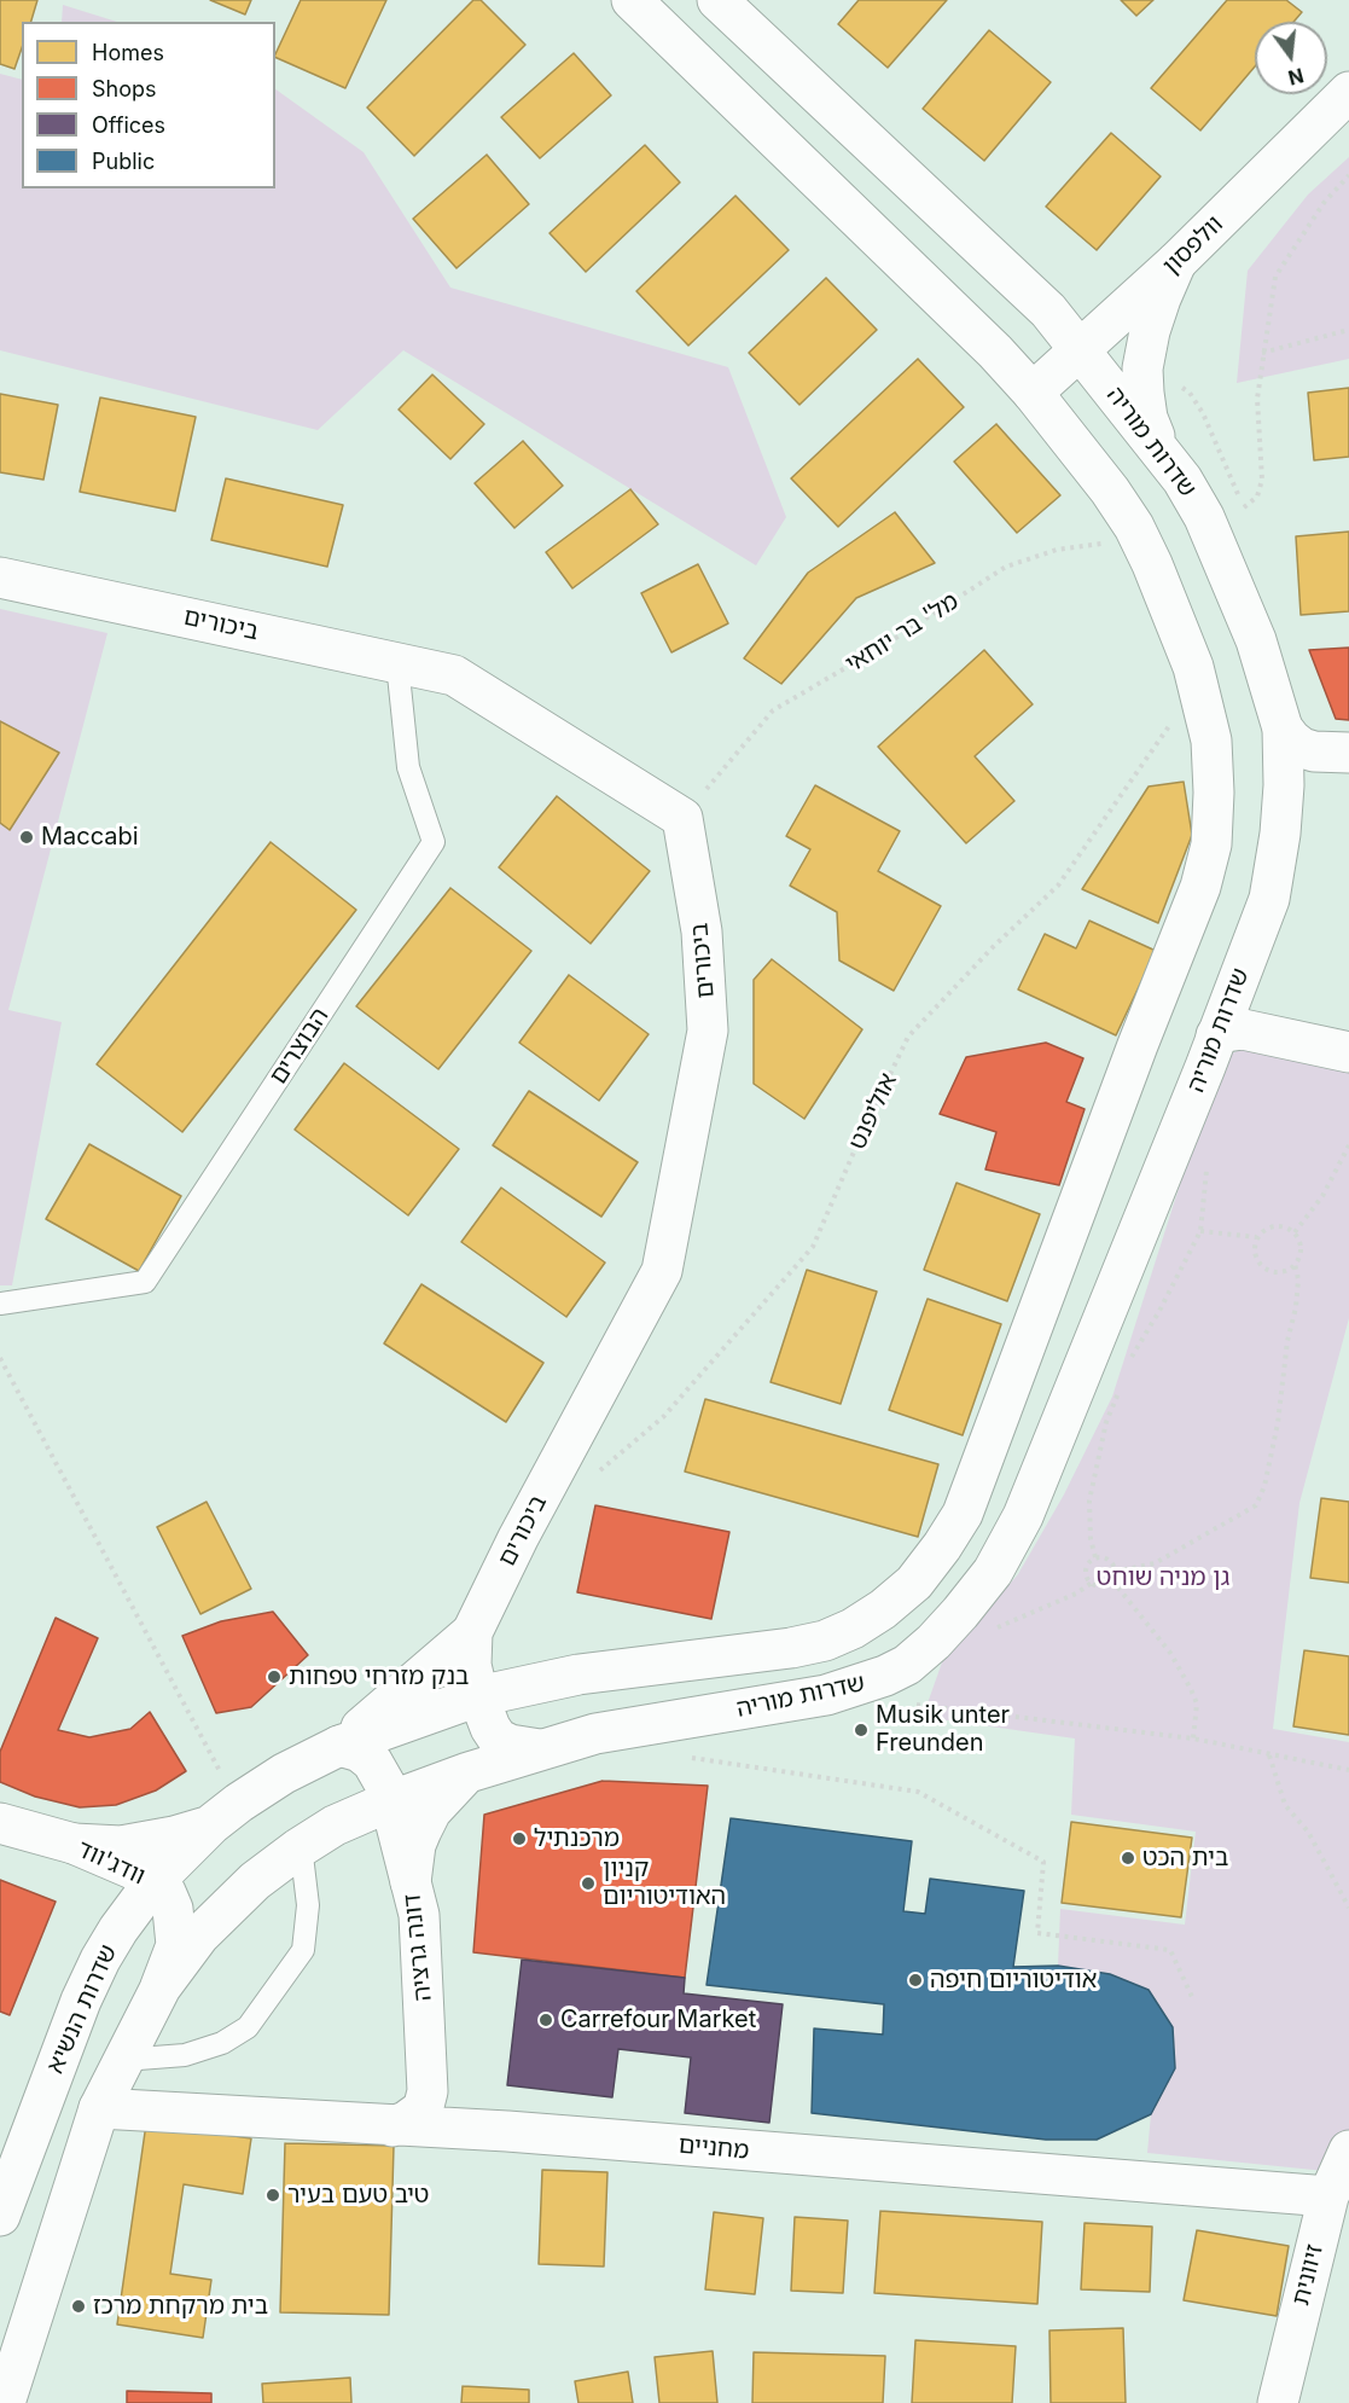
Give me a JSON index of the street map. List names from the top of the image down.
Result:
{
  "streets": {
    "main road": [
      "וולפסון",
      "שדרות מוריה",
      "ביכורים",
      "וודג'ווד",
      "דונה גרציה",
      "שדרות הנשיא",
      "מחניים",
      "זיוונית"
    ],
    "lane": ["הבוצרים"],
    "path": ["מל' בר יוחאי", "אוליפנט"]
  },
  "crossings": [
    ["וולפסון", "שדרות מוריה"],
    ["שדרות מוריה", "ביכורים"],
    ["שדרות מוריה", "דונה גרציה"],
    ["שדרות מוריה", "שדרות הנשיא"],
    ["ביכורים", "מל' בר יוחאי"],
    ["ביכורים", "הבוצרים"],
    ["ביכורים", "שדרות הנשיא"],
    ["וודג'ווד", "שדרות הנשיא"],
    ["דונה גרציה", "שדרות הנשיא"],
    ["דונה גרציה", "מחניים"],
    ["מחניים", "זיוונית"]
  ],
  "parks": ["גן מניה שוחט"],
  "places": [
    "Maccabi",
    "בנק מזרחי טפחות",
    "Musik unter Freunden",
    "מרכנתיל",
    "בית הכט",
    "קניון האודיטוריום",
    "אודיטוריום חיפה",
    "Carrefour Market",
    "טיב טעם בעיר",
    "בית מרקחת מרכז"
  ],
  "legend": [
    "Homes",
    "Shops",
    "Offices",
    "Public"
  ],
  "north": "bottom"
}
